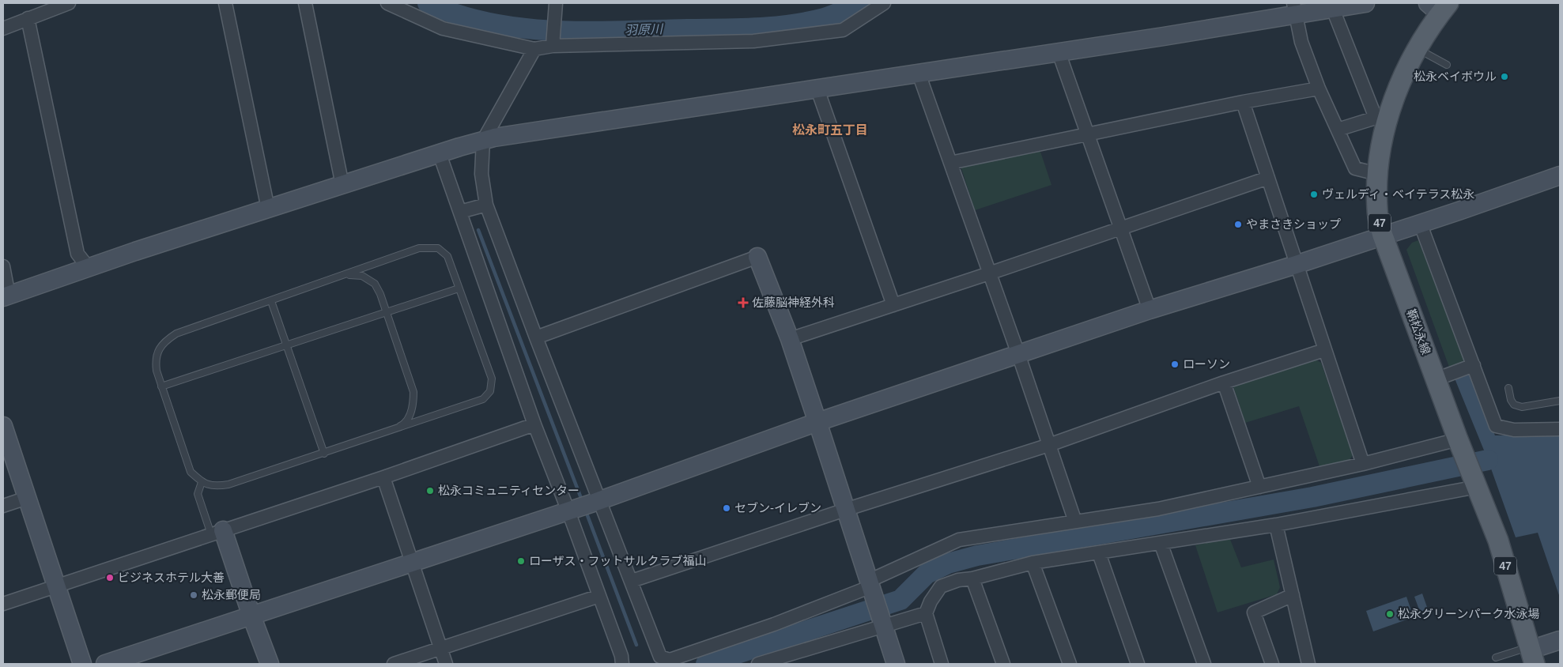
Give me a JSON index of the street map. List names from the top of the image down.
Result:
{
  "streets": {
    "main road": ["47", "鞆松永線"]
  },
  "districts": ["松永町五丁目"],
  "water": ["羽原川"],
  "places": {
    "other": [
      "松永ベイボウル",
      "ヴェルディ・ベイテラス松永",
      "やまさきショップ",
      "ローソン",
      "松永コミュニティセンター",
      "セブン-イレブン",
      "ローザス・フットサルクラブ福山",
      "ビジネスホテル大善",
      "松永郵便局",
      "松永グリーンパーク水泳場"
    ],
    "health": ["佐藤脳神経外科"]
  }
}
